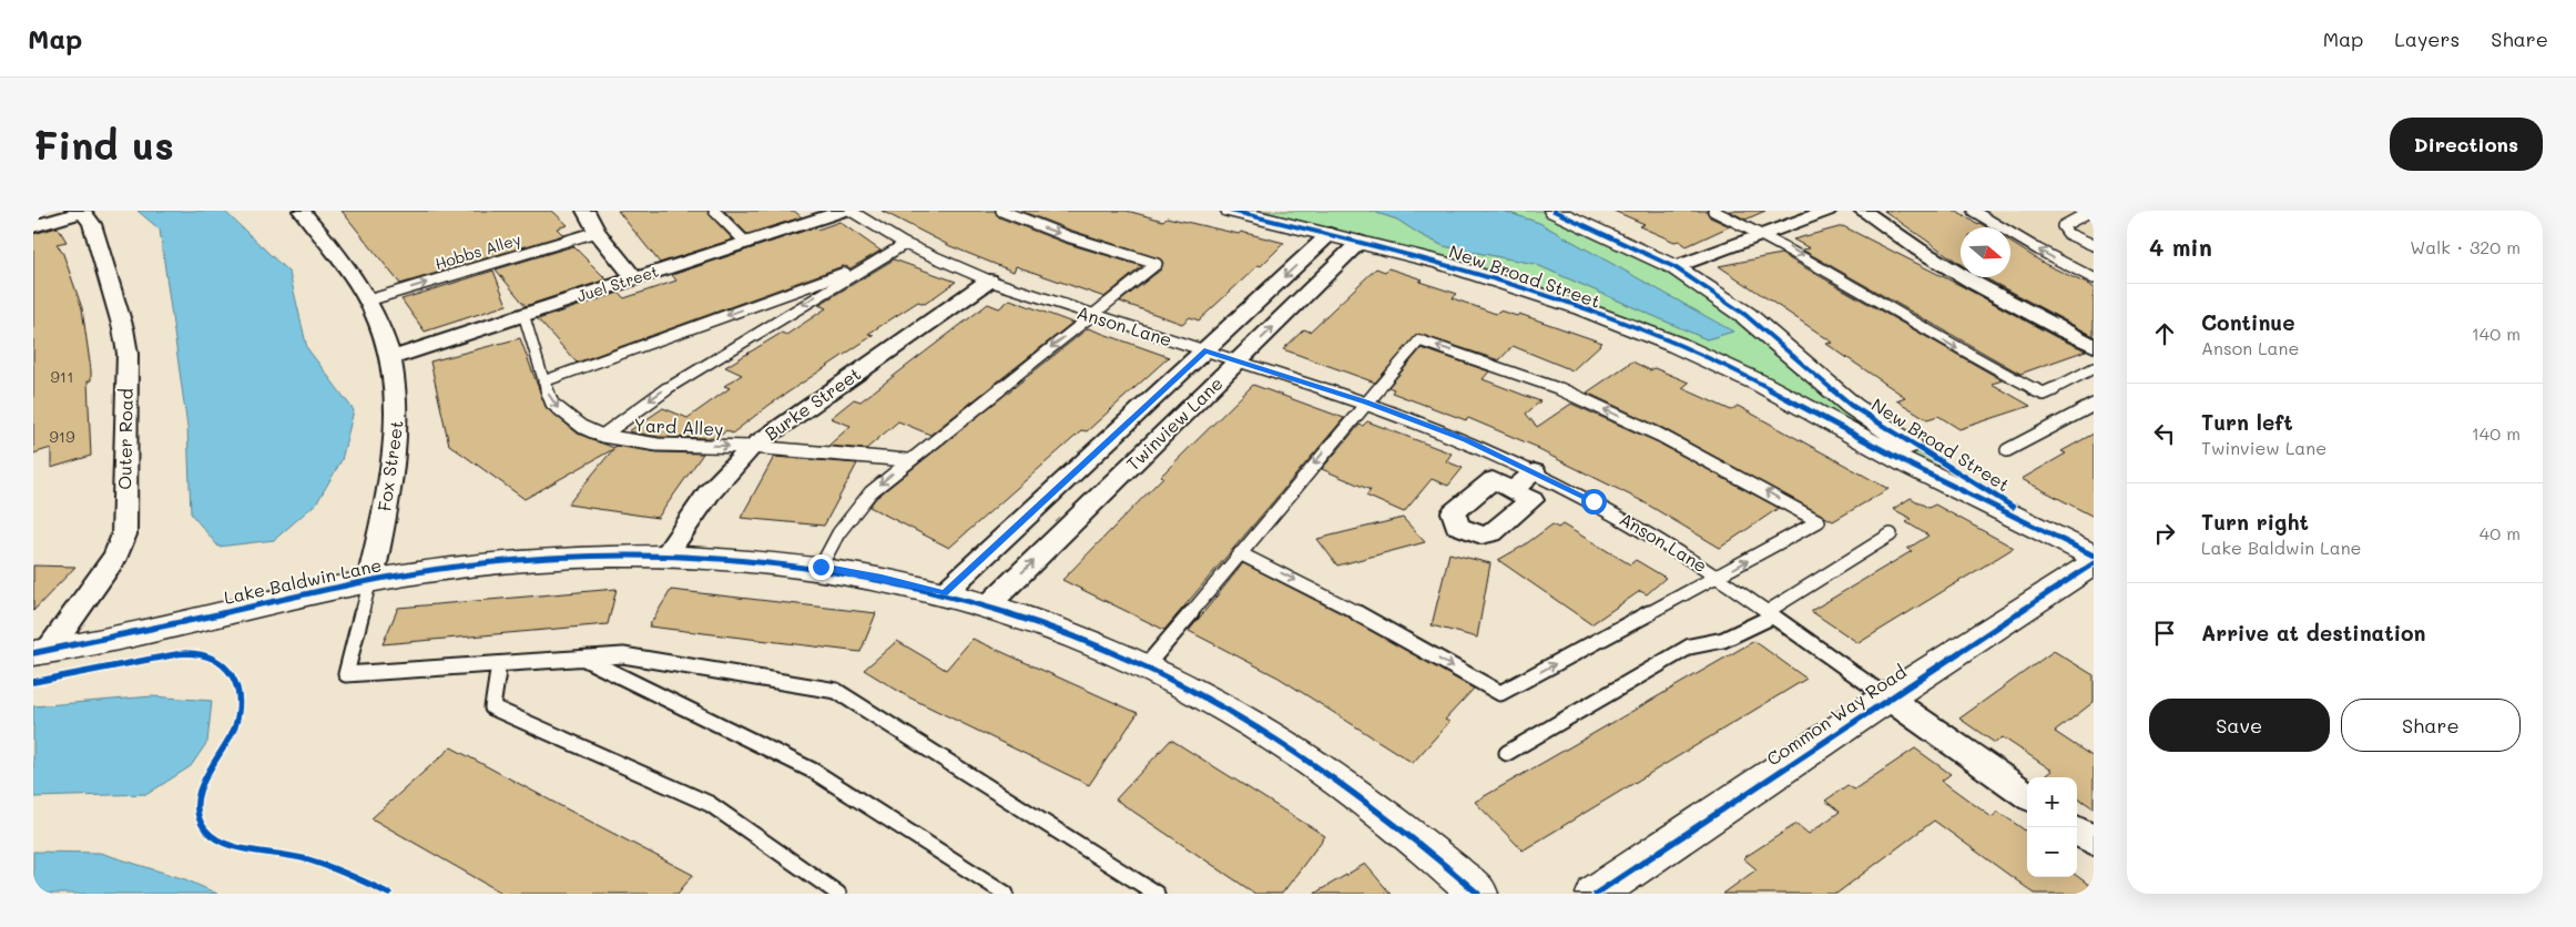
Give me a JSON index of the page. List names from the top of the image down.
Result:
{
  "streets": {
    "street": [
      "New Broad Street",
      "Juel Street",
      "Anson Lane",
      "Burke Street",
      "Twinview Lane",
      "Outer Road",
      "Fox Street",
      "Lake Baldwin Lane",
      "Common Way Road"
    ],
    "lane": ["Hobbs Alley", "Yard Alley"]
  },
  "crossings": [
    ["Hobbs Alley", "Fox Street"],
    ["New Broad Street", "Twinview Lane"],
    ["Juel Street", "Yard Alley"],
    ["Juel Street", "Fox Street"],
    ["Anson Lane", "Burke Street"],
    ["Anson Lane", "Twinview Lane"],
    ["Anson Lane", "Common Way Road"],
    ["Burke Street", "Yard Alley"],
    ["Burke Street", "Lake Baldwin Lane"],
    ["Twinview Lane", "Lake Baldwin Lane"],
    ["Outer Road", "Lake Baldwin Lane"],
    ["Fox Street", "Lake Baldwin Lane"]
  ],
  "one_way": ["Hobbs Alley", "Yard Alley"],
  "house_numbers": ["911", "919"],
  "north": "right",
  "page": {
    "header": "Map",
    "nav": ["Map", "Layers", "Share"],
    "buttons": [
      "Directions",
      ["Save", "Share"]
    ],
    "title": "Find us",
    "heading": ["4 min", "Walk · 320 m"],
    "list": [
      ["Continue", "Anson Lane", "140 m"],
      ["Turn left", "Twinview Lane", "140 m"],
      ["Turn right", "Lake Baldwin Lane", "40 m"],
      "Arrive at destination"
    ],
    "map_buttons": ["+", "−"]
  }
}
